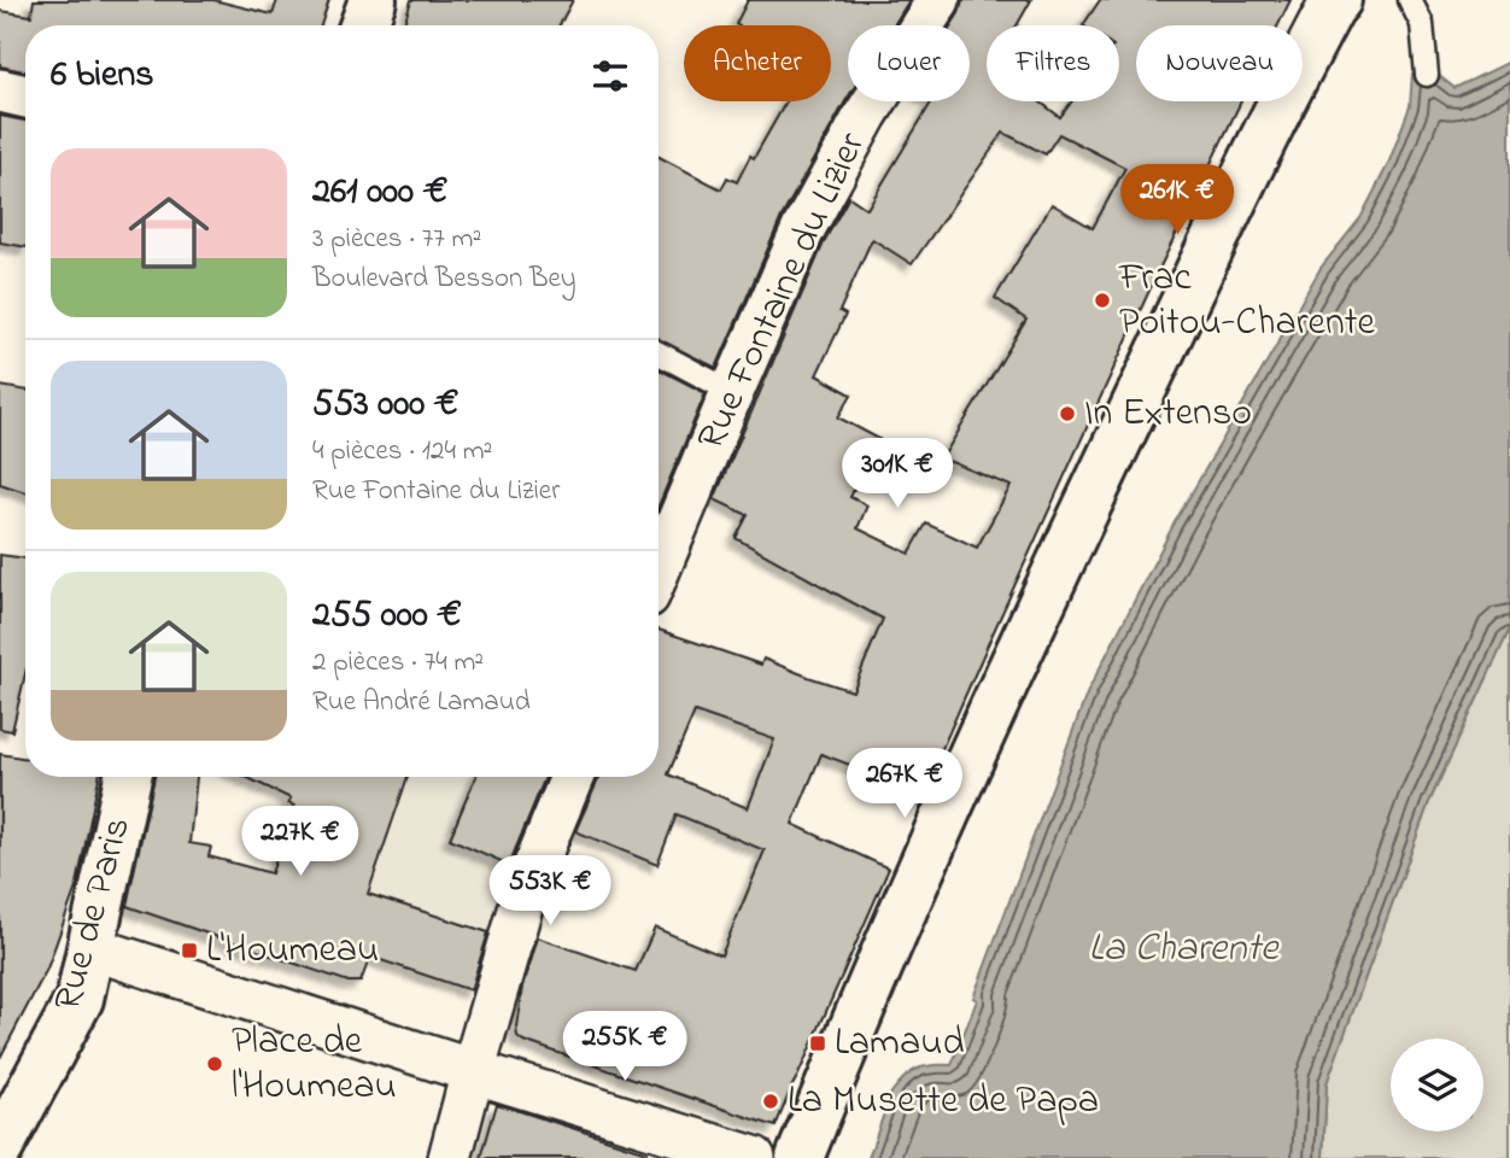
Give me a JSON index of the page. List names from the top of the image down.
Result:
{
  "streets": {
    "main road": ["Rue de Paris"],
    "street": ["Rue Fontaine du Lizier"]
  },
  "water": ["La Charente"],
  "places": {
    "other": [
      "Frac Poitou-Charente",
      "In Extenso",
      "Place de l'Houmeau",
      "La Musette de Papa"
    ],
    "transit": ["L'Houmeau", "Lamaud"]
  },
  "page": {
    "chip": [
      "Acheter",
      "Louer",
      "Filtres",
      "Nouveau"
    ],
    "heading": "6 biens",
    "list": [
      {
        "name": "261 000 €",
        "note": "3 pièces · 77 m² · Boulevard Besson Bey"
      },
      {
        "name": "553 000 €",
        "note": "4 pièces · 124 m² · Rue Fontaine du Lizier"
      },
      {
        "name": "255 000 €",
        "note": "2 pièces · 74 m² · Rue André Lamaud"
      }
    ],
    "price": [
      "261K €",
      "301K €",
      "267K €",
      "227K €",
      "553K €",
      "255K €"
    ]
  }
}
